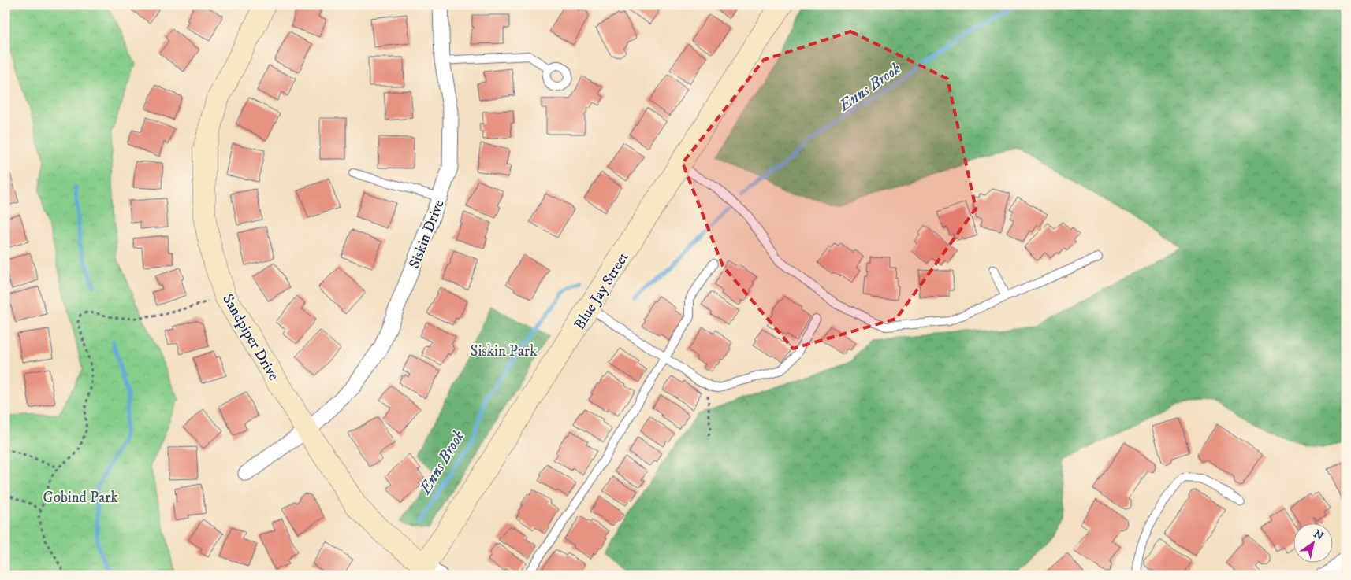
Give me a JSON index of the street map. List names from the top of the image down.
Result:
{
  "streets": {
    "street": ["Siskin Drive", "Blue Jay Street", "Sandpiper Drive"]
  },
  "crossings": [
    ["Siskin Drive", "Sandpiper Drive"],
    ["Blue Jay Street", "Sandpiper Drive"]
  ],
  "water": ["Enns Brook"],
  "parks": ["Siskin Park", "Gobind Park"],
  "north": "top right"
}
